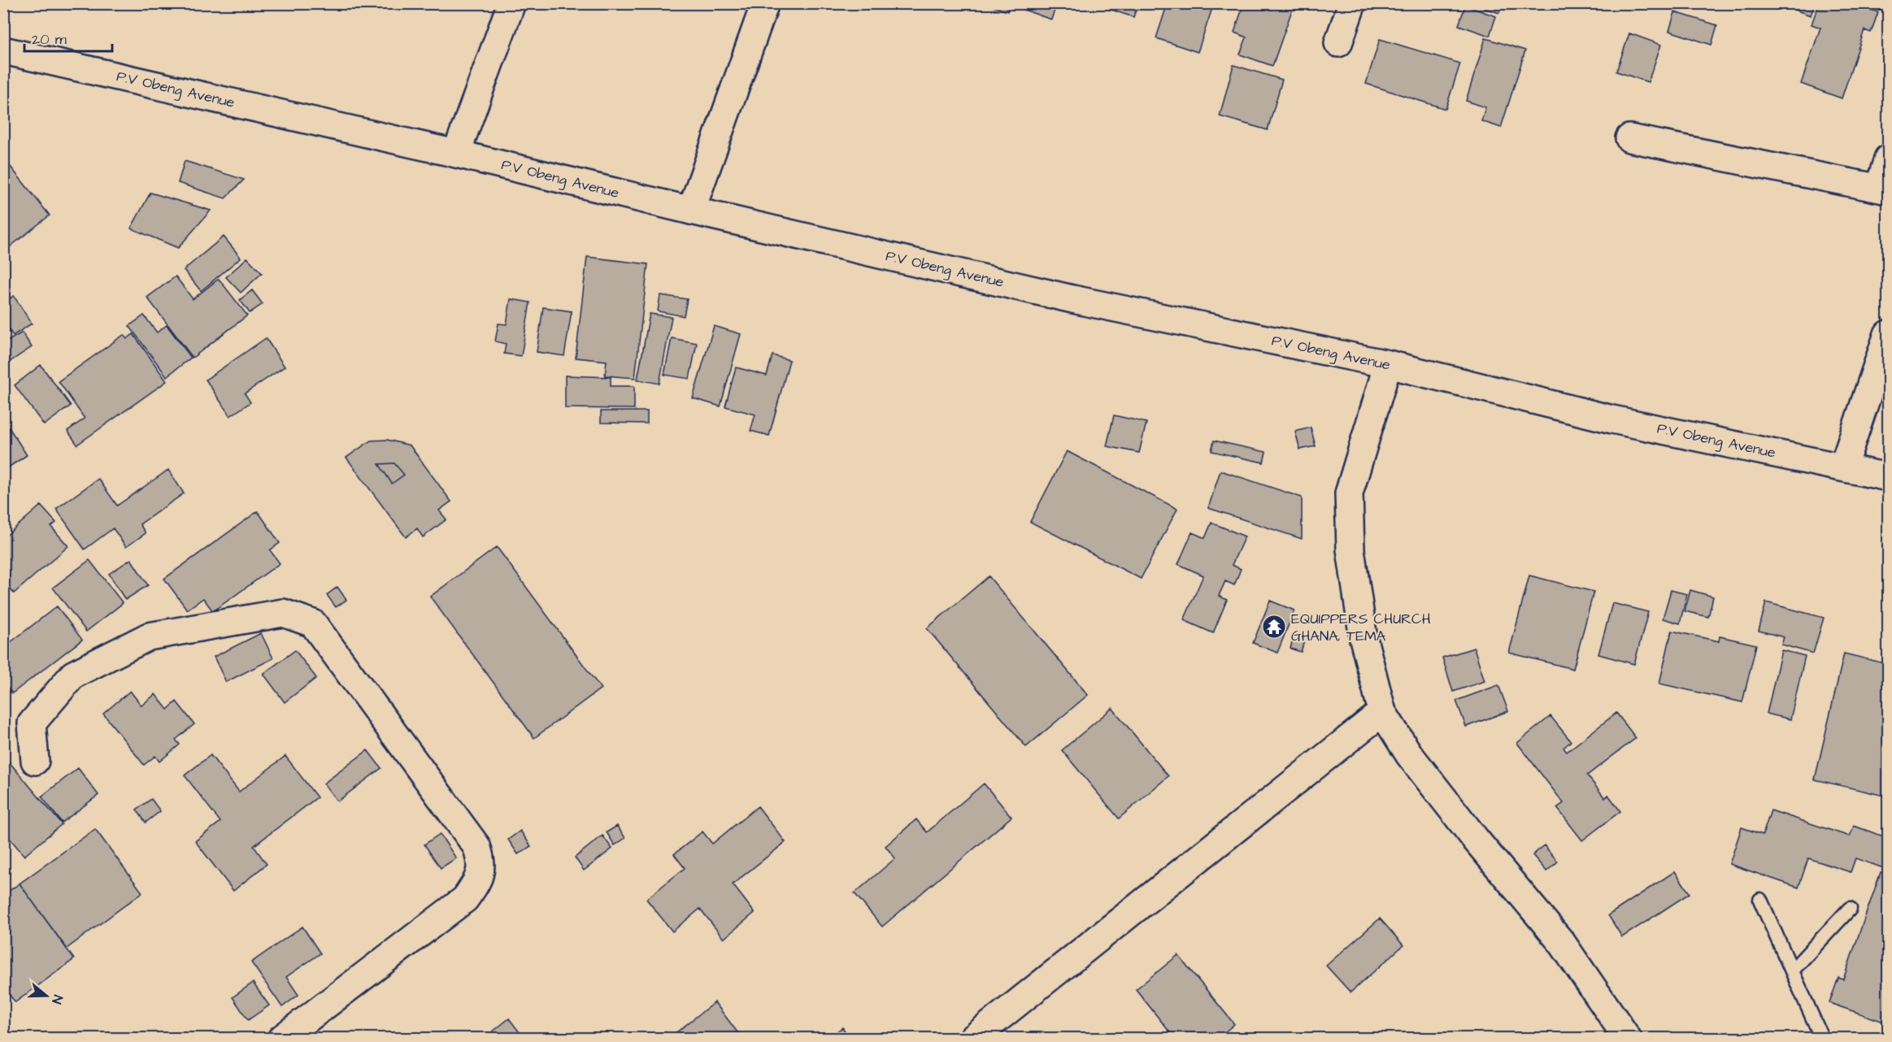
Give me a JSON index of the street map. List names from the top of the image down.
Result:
{
  "streets": {
    "street": ["P.V Obeng Avenue"]
  },
  "places": {
    "temple": ["EQUIPPERS CHURCH GHANA, TEMA"]
  },
  "scale_bar": "20 m",
  "north": "right"
}
